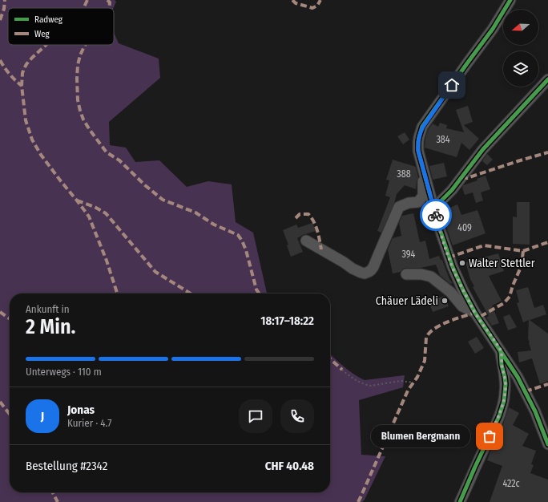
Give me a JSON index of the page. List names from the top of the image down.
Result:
{
  "places": ["Walter Stettler", "Chäuer Lädeli", "Blumen Bergmann"],
  "house_numbers": [
    "384",
    "388",
    "409",
    "394",
    "422c"
  ],
  "legend": ["Radweg", "Weg"],
  "north": "left",
  "page": {
    "heading": ["2 Min.", "Ankunft in", "18:17–18:22"],
    "panel": [
      "Jonas",
      "Kurier · 4.7",
      "Bestellung #2342",
      "CHF 40.48"
    ],
    "bar": "Unterwegs · 110 m",
    "round": "J",
    "bubble": "Blumen Bergmann"
  }
}
